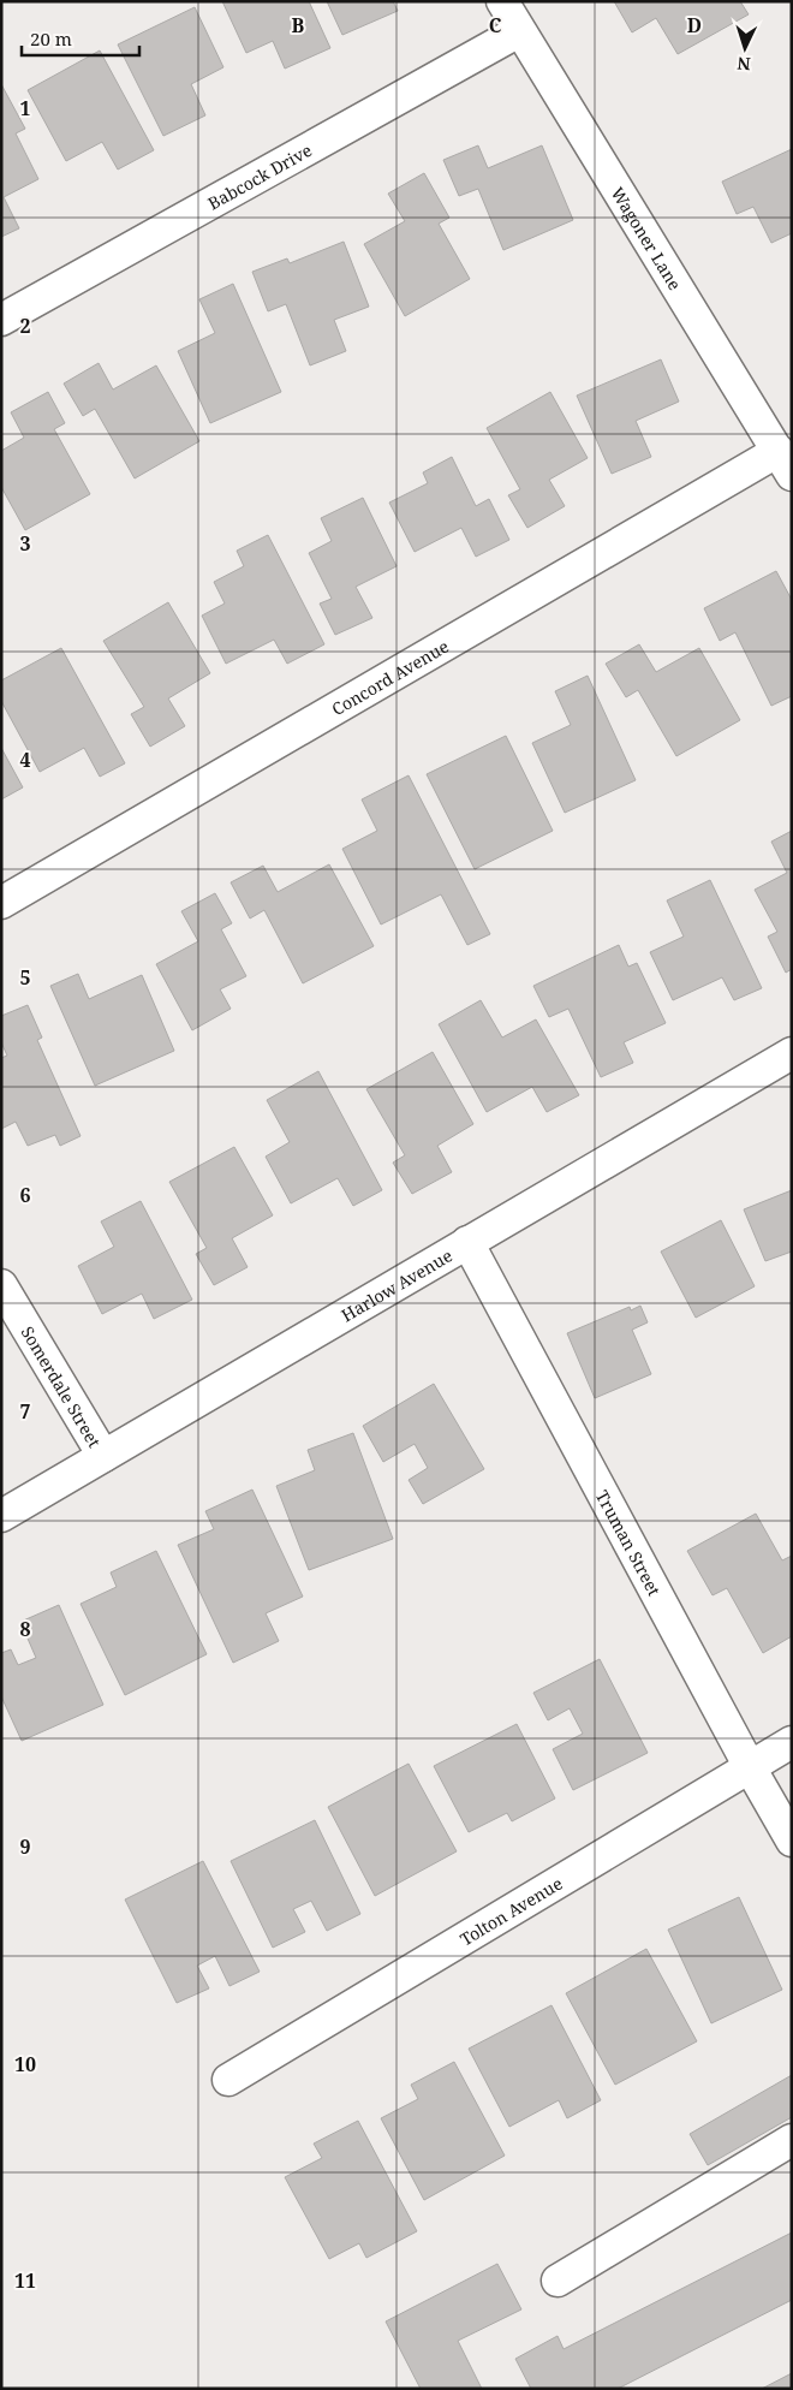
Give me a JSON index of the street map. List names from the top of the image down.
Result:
{
  "streets": {
    "street": [
      "Babcock Drive",
      "Wagoner Lane",
      "Concord Avenue",
      "Harlow Avenue",
      "Somerdale Street",
      "Truman Street",
      "Tolton Avenue"
    ]
  },
  "crossings": [
    ["Babcock Drive", "Wagoner Lane"],
    ["Wagoner Lane", "Concord Avenue"],
    ["Harlow Avenue", "Somerdale Street"],
    ["Harlow Avenue", "Truman Street"],
    ["Truman Street", "Tolton Avenue"]
  ],
  "scale_bar": "20 m",
  "north": "bottom",
  "grid": {
    "columns": ["B", "C", "D"],
    "rows": [
      "1",
      "2",
      "3",
      "4",
      "5",
      "6",
      "7",
      "8",
      "9",
      "10",
      "11"
    ]
  }
}
